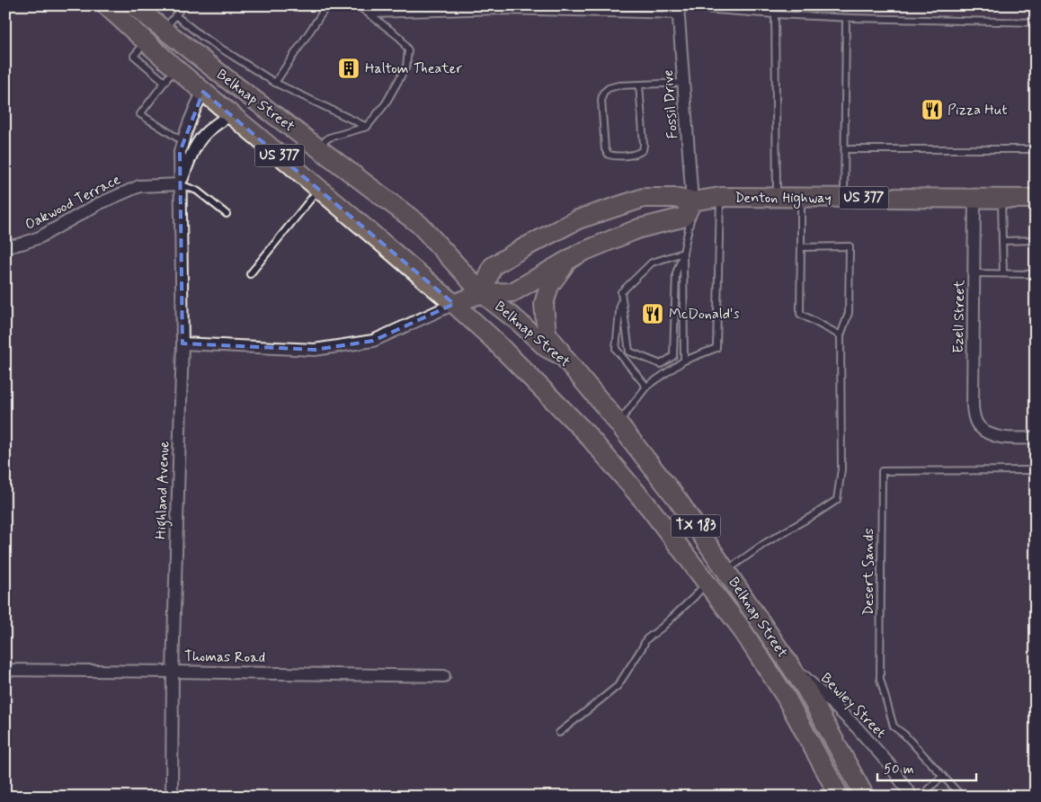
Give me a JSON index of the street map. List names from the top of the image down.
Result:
{
  "streets": {
    "main road": [
      "Belknap Street",
      "US 377",
      "Denton Highway",
      "TX 183"
    ],
    "street": [
      "Fossil Drive",
      "Oakwood Terrace",
      "Ezell Street",
      "Highland Avenue",
      "Thomas Road",
      "Bewley Street"
    ],
    "lane": ["Desert Sands"]
  },
  "crossings": [
    ["Belknap Street", "Denton Highway"],
    ["Belknap Street", "Bewley Street"],
    ["Fossil Drive", "Denton Highway"],
    ["Denton Highway", "Ezell Street"],
    ["Oakwood Terrace", "Highland Avenue"],
    ["Highland Avenue", "Thomas Road"]
  ],
  "places": {
    "building": ["Haltom Theater"],
    "restaurant": ["Pizza Hut", "McDonald's"]
  },
  "scale_bar": "50 m"
}
